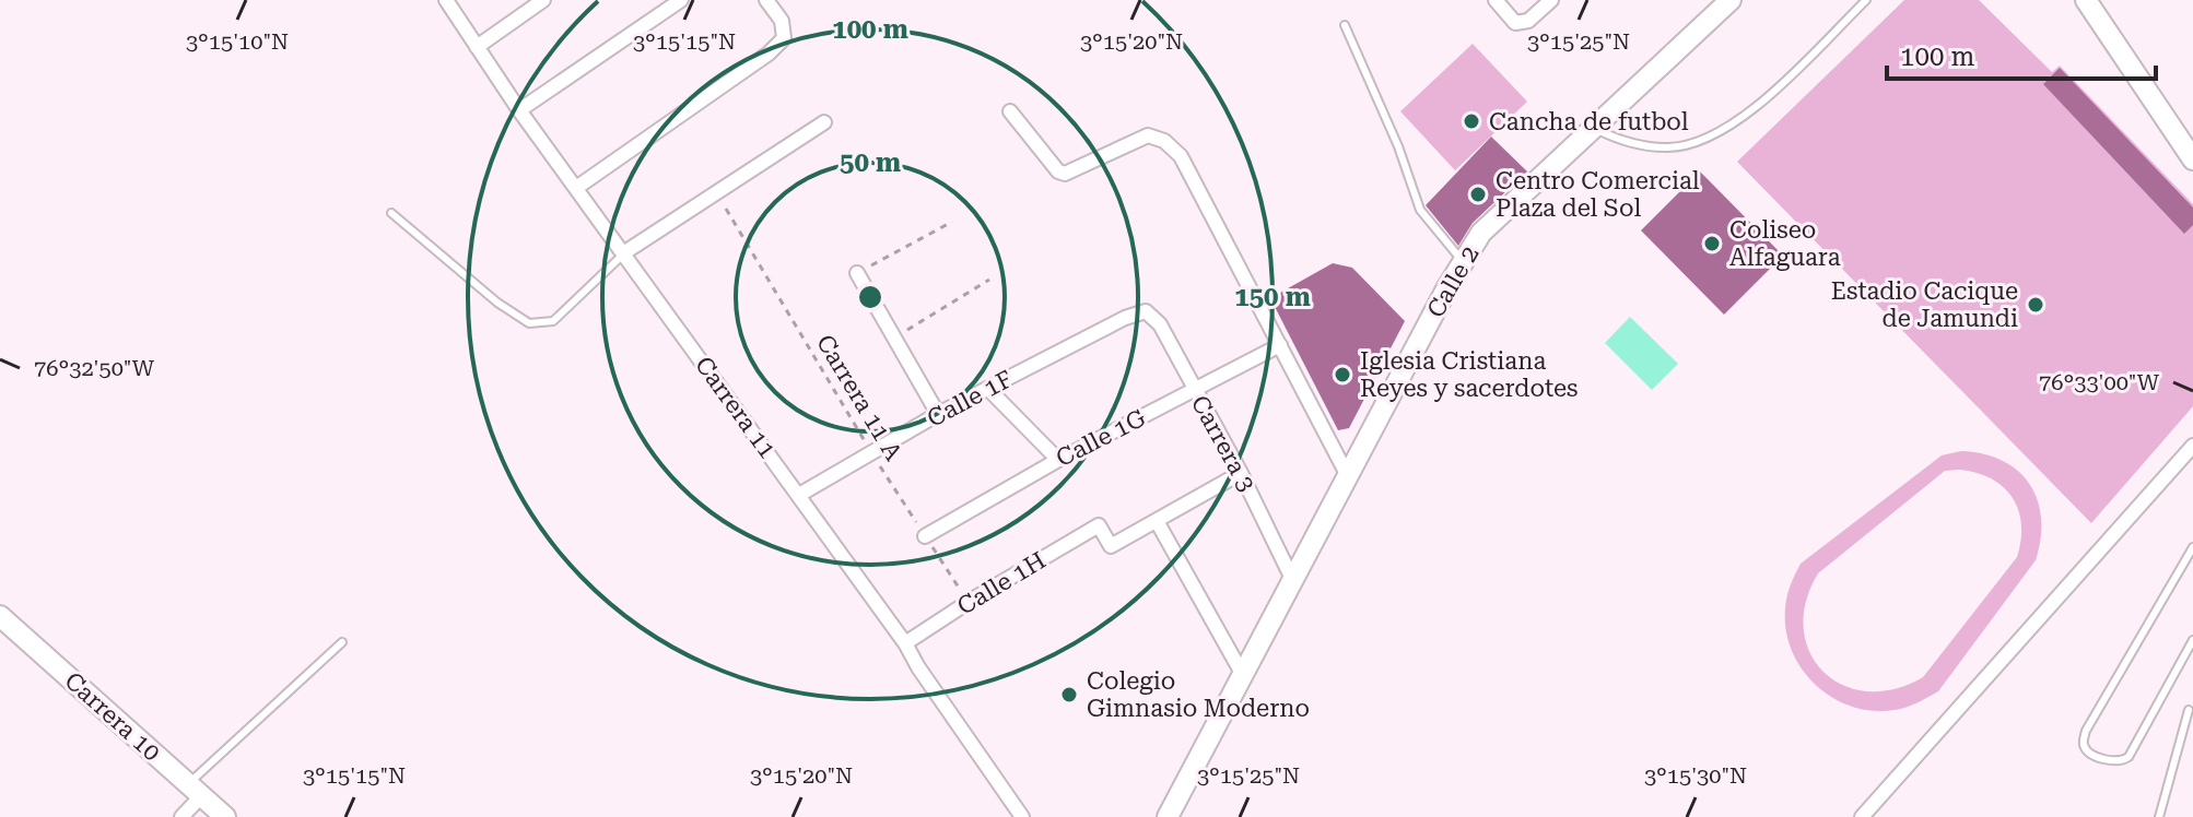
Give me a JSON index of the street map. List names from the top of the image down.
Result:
{
  "streets": {
    "main road": ["Calle 2", "Carrera 10"],
    "street": [
      "Calle 1F",
      "Carrera 11",
      "Calle 1G",
      "Carrera 3",
      "Calle 1H"
    ],
    "path": ["Carrera 11 A"]
  },
  "crossings": [
    ["Calle 2", "Carrera 3"],
    ["Carrera 11 A", "Calle 1F"],
    ["Carrera 11 A", "Calle 1G"],
    ["Carrera 11 A", "Calle 1H"],
    ["Calle 1F", "Carrera 11"],
    ["Calle 1F", "Carrera 3"],
    ["Carrera 11", "Calle 1H"],
    ["Calle 1G", "Carrera 3"]
  ],
  "places": [
    "Cancha de futbol",
    "Centro Comercial Plaza del Sol",
    "Coliseo Alfaguara",
    "Estadio Cacique de Jamundi",
    "Iglesia Cristiana Reyes y sacerdotes",
    "Colegio Gimnasio Moderno"
  ],
  "scale_bar": "100 m",
  "coordinates": [
    "3°15'10\"N",
    "3°15'15\"N",
    "3°15'25\"N",
    "3°15'20\"N",
    "76°32'50\"W",
    "76°33'00\"W",
    "3°15'30\"N"
  ],
  "rings": ["100 m", "50 m", "150 m"]
}
